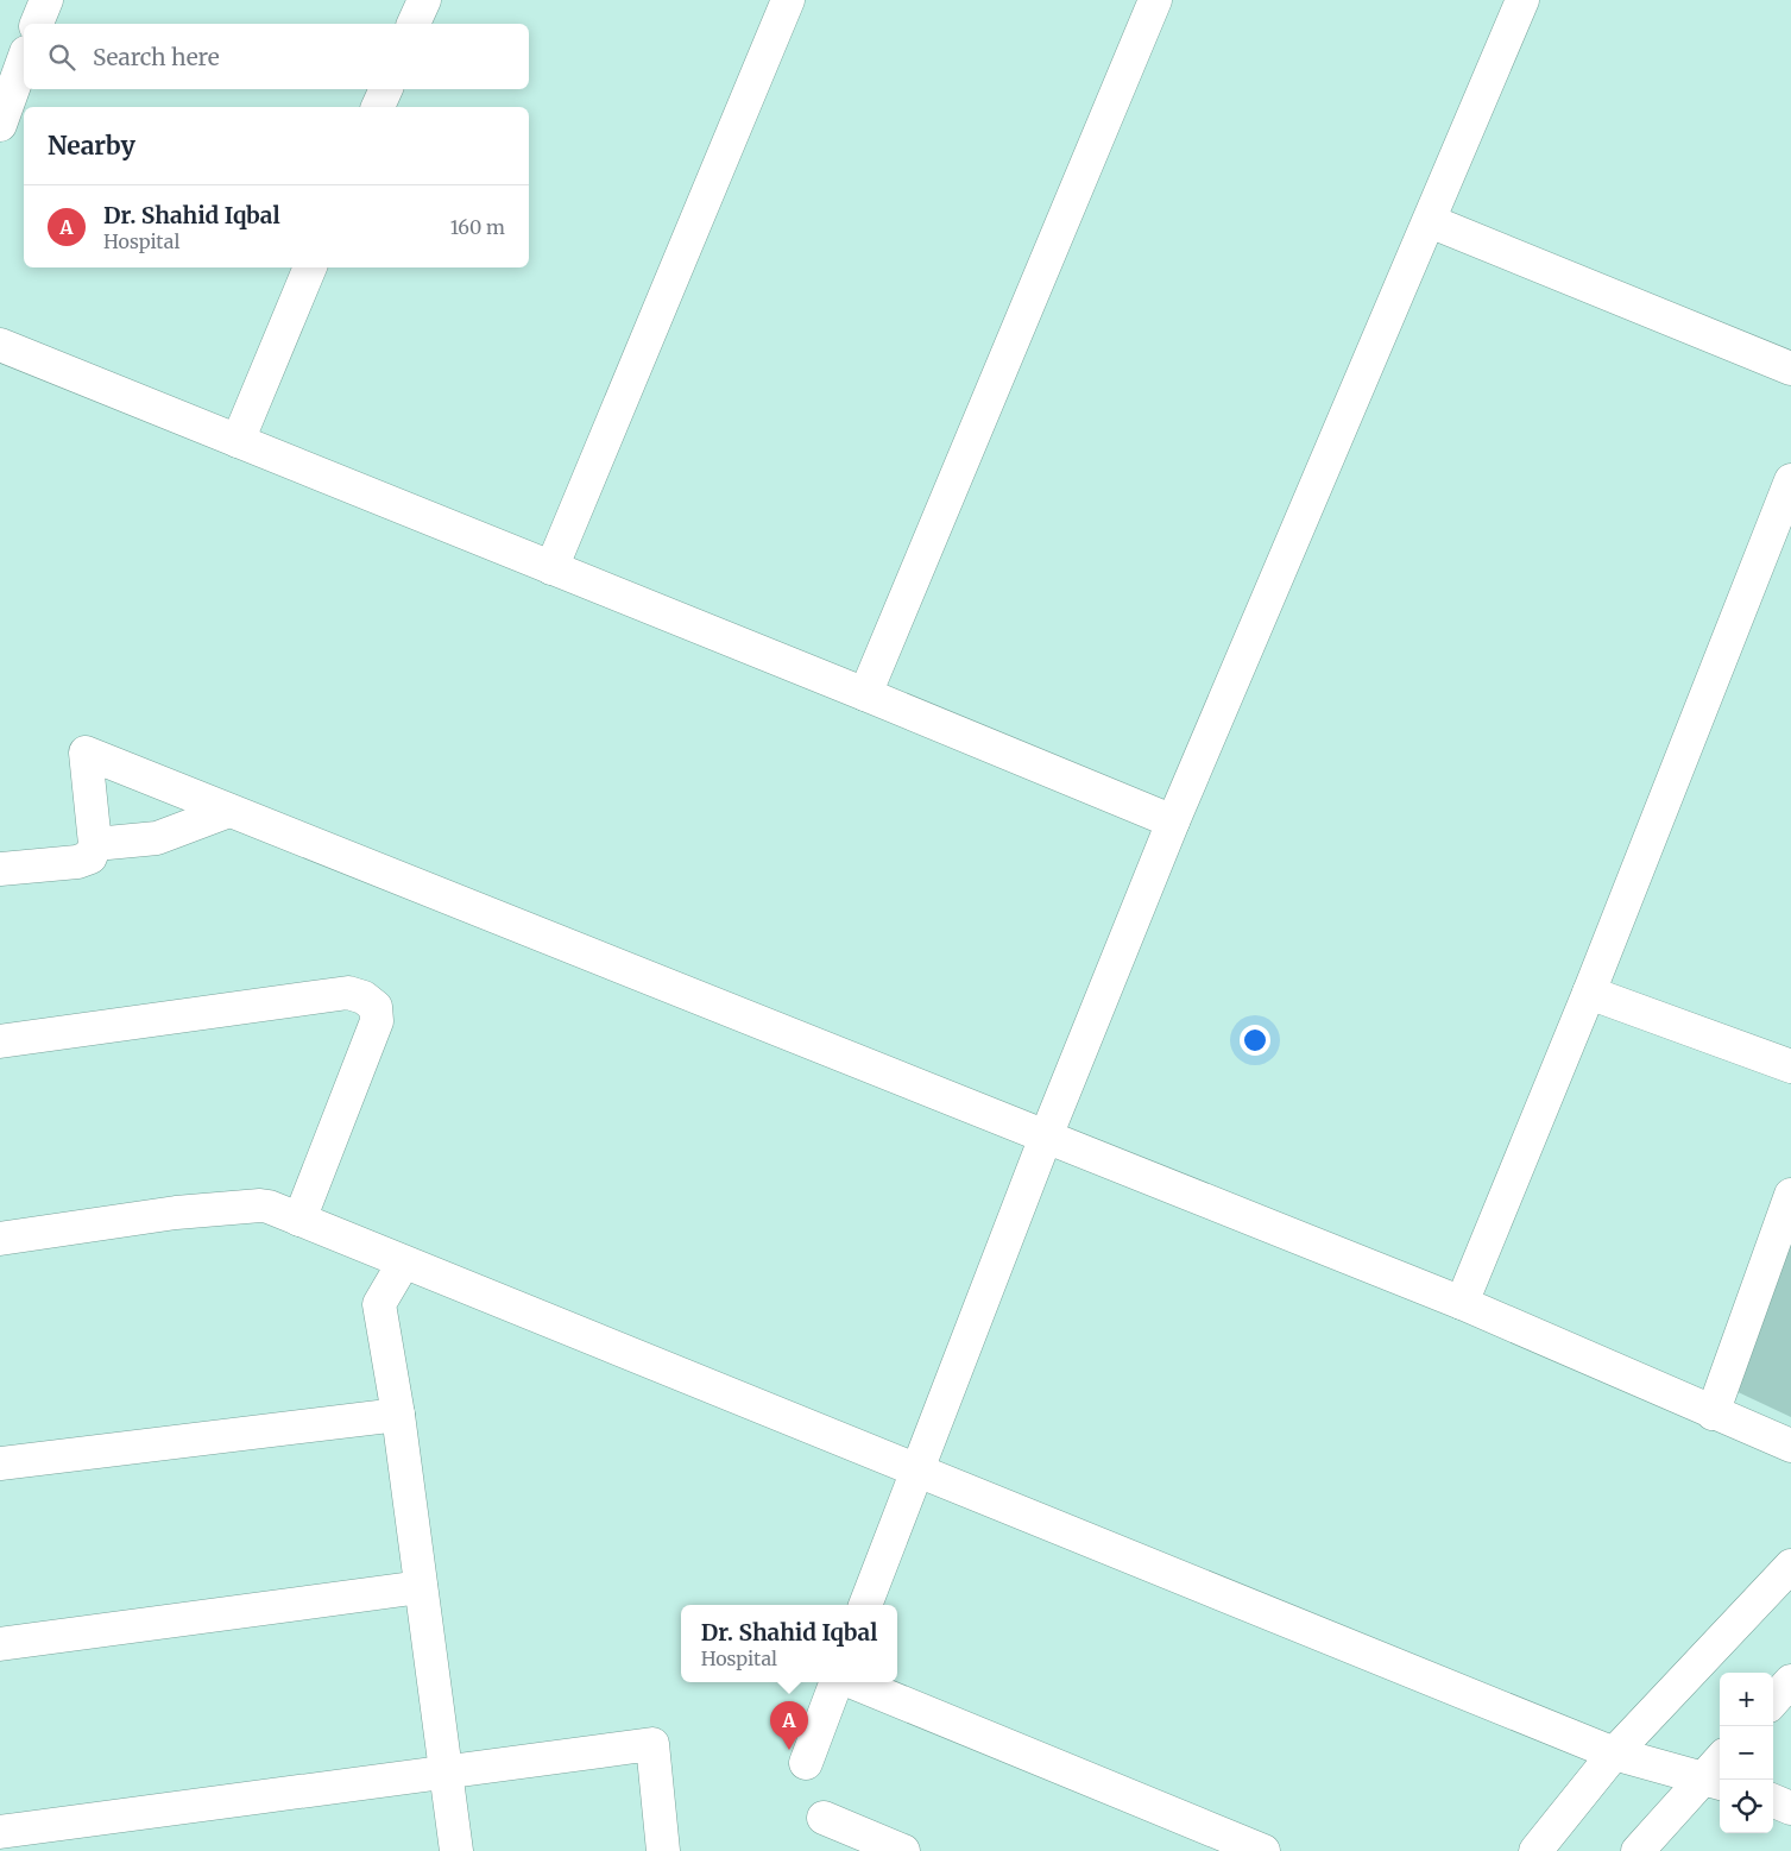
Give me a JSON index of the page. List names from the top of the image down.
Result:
{
  "page": {
    "search": "Search here",
    "heading": "Nearby",
    "list": [
      {
        "mark": "A",
        "name": "Dr. Shahid Iqbal",
        "note": "Hospital",
        "value": "160 m"
      }
    ],
    "popup": ["Dr. Shahid Iqbal", "Hospital"],
    "map_buttons": ["+", "−"],
    "pins": "A"
  }
}
